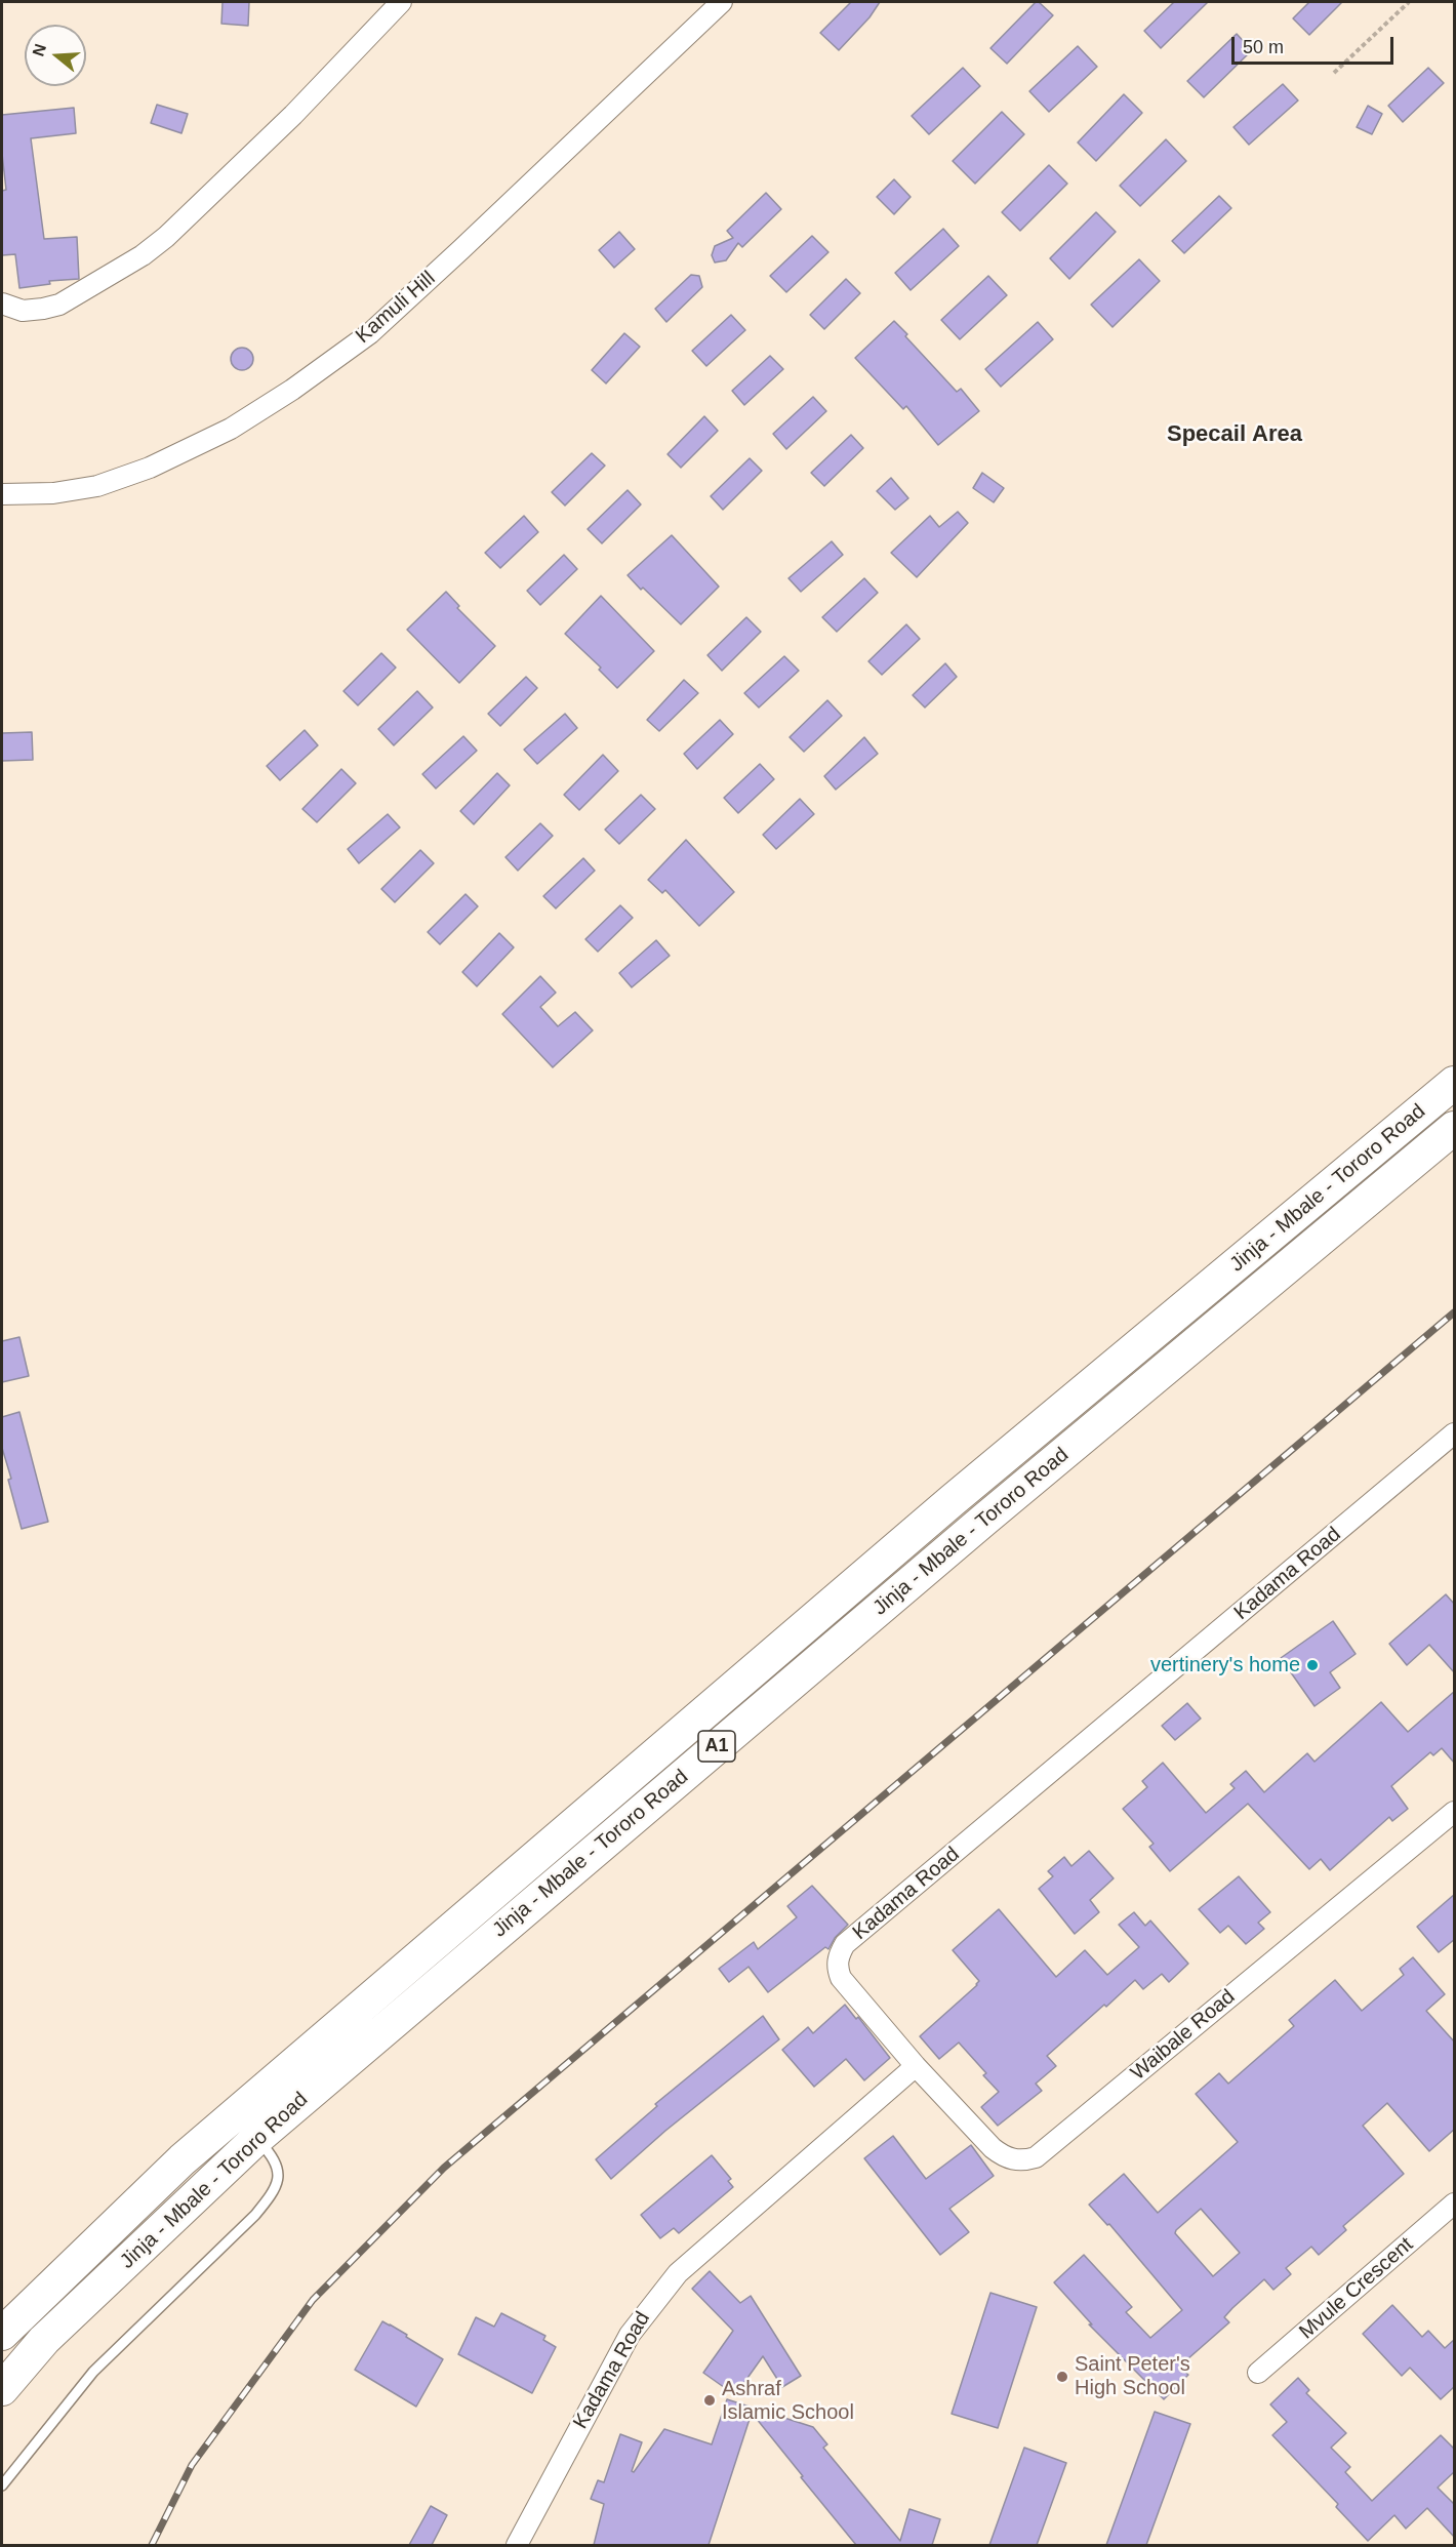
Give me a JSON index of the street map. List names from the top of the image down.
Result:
{
  "streets": {
    "highway": ["Jinja - Mbale - Tororo Road", "A1"],
    "street": [
      "Kamuli Hill",
      "Kadama Road",
      "Waibale Road",
      "Mvule Crescent"
    ]
  },
  "crossings": [
    ["Kadama Road", "Waibale Road"]
  ],
  "districts": ["Specail Area"],
  "places": ["vertinery's home", "Saint Peter's High School", "Ashraf Islamic School"],
  "scale_bar": "50 m",
  "north": "left"
}
